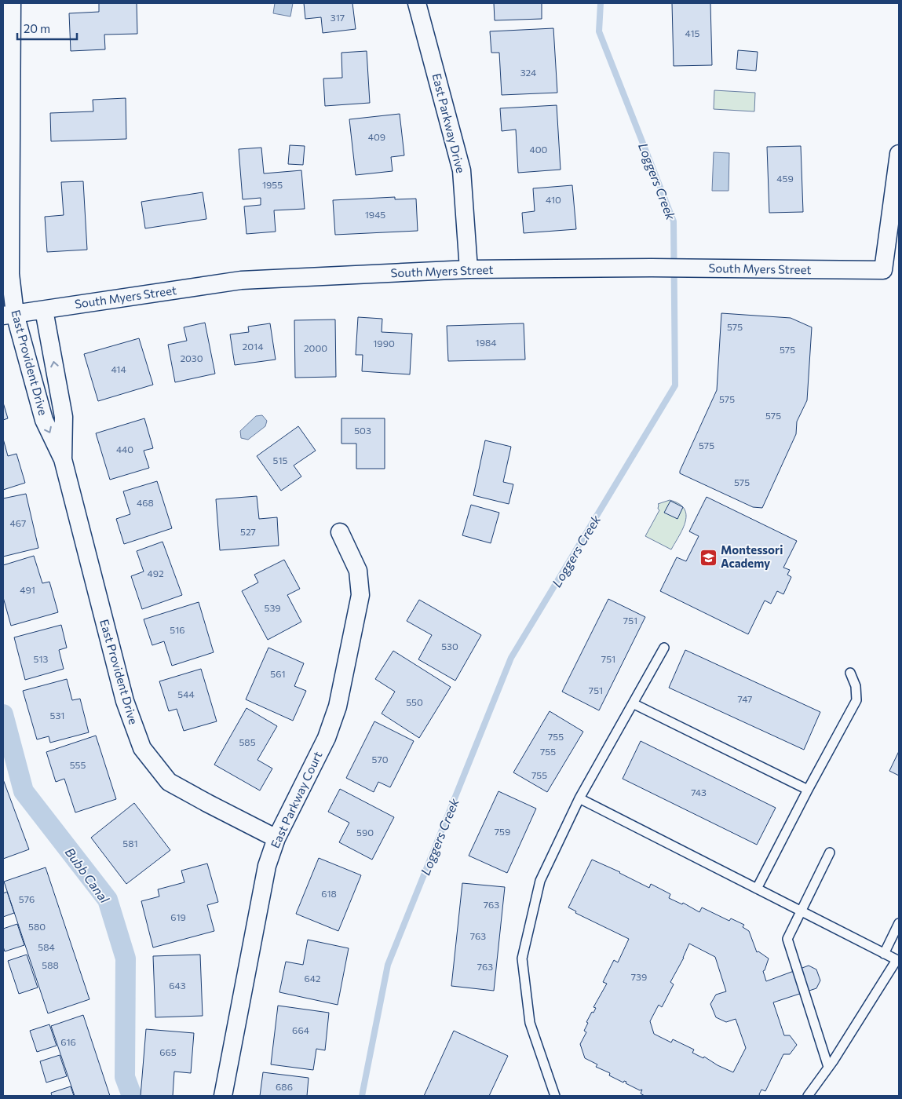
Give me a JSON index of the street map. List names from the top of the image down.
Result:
{
  "streets": {
    "street": [
      "East Parkway Drive",
      "South Myers Street",
      "East Provident Drive",
      "East Parkway Court"
    ]
  },
  "crossings": [
    ["East Parkway Drive", "South Myers Street"],
    ["South Myers Street", "East Provident Drive"],
    ["East Provident Drive", "East Parkway Court"]
  ],
  "water": ["Loggers Creek", "Bubb Canal"],
  "places": {
    "school or university": ["Montessori Academy"]
  },
  "house_numbers": [
    "317",
    "415",
    "324",
    "409",
    "400",
    "459",
    "1955",
    "410",
    "1945",
    "575",
    "1984",
    "1990",
    "2014",
    "2000",
    "575",
    "2030",
    "414",
    "575",
    "575",
    "503",
    "575",
    "440",
    "515",
    "575",
    "468",
    "467",
    "527",
    "492",
    "491",
    "539",
    "751",
    "516",
    "530",
    "513",
    "751",
    "561",
    "751",
    "544",
    "747",
    "550",
    "531",
    "755",
    "585",
    "755",
    "570",
    "555",
    "755",
    "743",
    "759",
    "590",
    "581",
    "618",
    "576",
    "763",
    "619",
    "580",
    "763",
    "584",
    "588",
    "763",
    "739",
    "642",
    "643",
    "664",
    "616",
    "665",
    "686"
  ],
  "scale_bar": "20 m"
}
